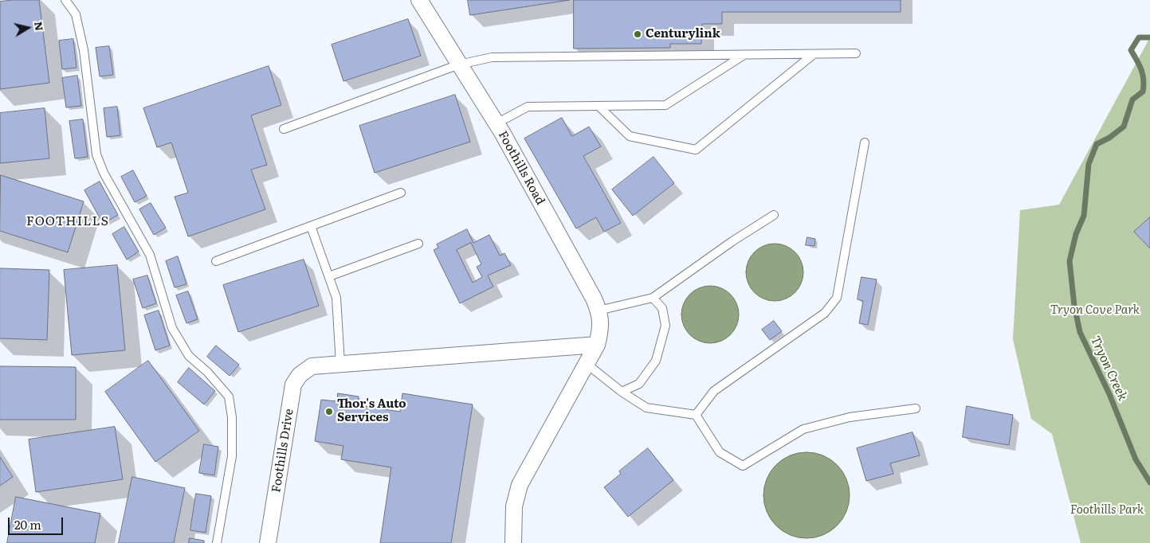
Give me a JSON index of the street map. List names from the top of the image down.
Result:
{
  "streets": {
    "street": ["Foothills Road", "Foothills Drive"]
  },
  "districts": ["FOOTHILLS"],
  "water": ["Tryon Creek"],
  "parks": ["Tryon Cove Park", "Foothills Park"],
  "places": ["Centurylink", "Thor's Auto Services"],
  "scale_bar": "20 m",
  "north": "right"
}
